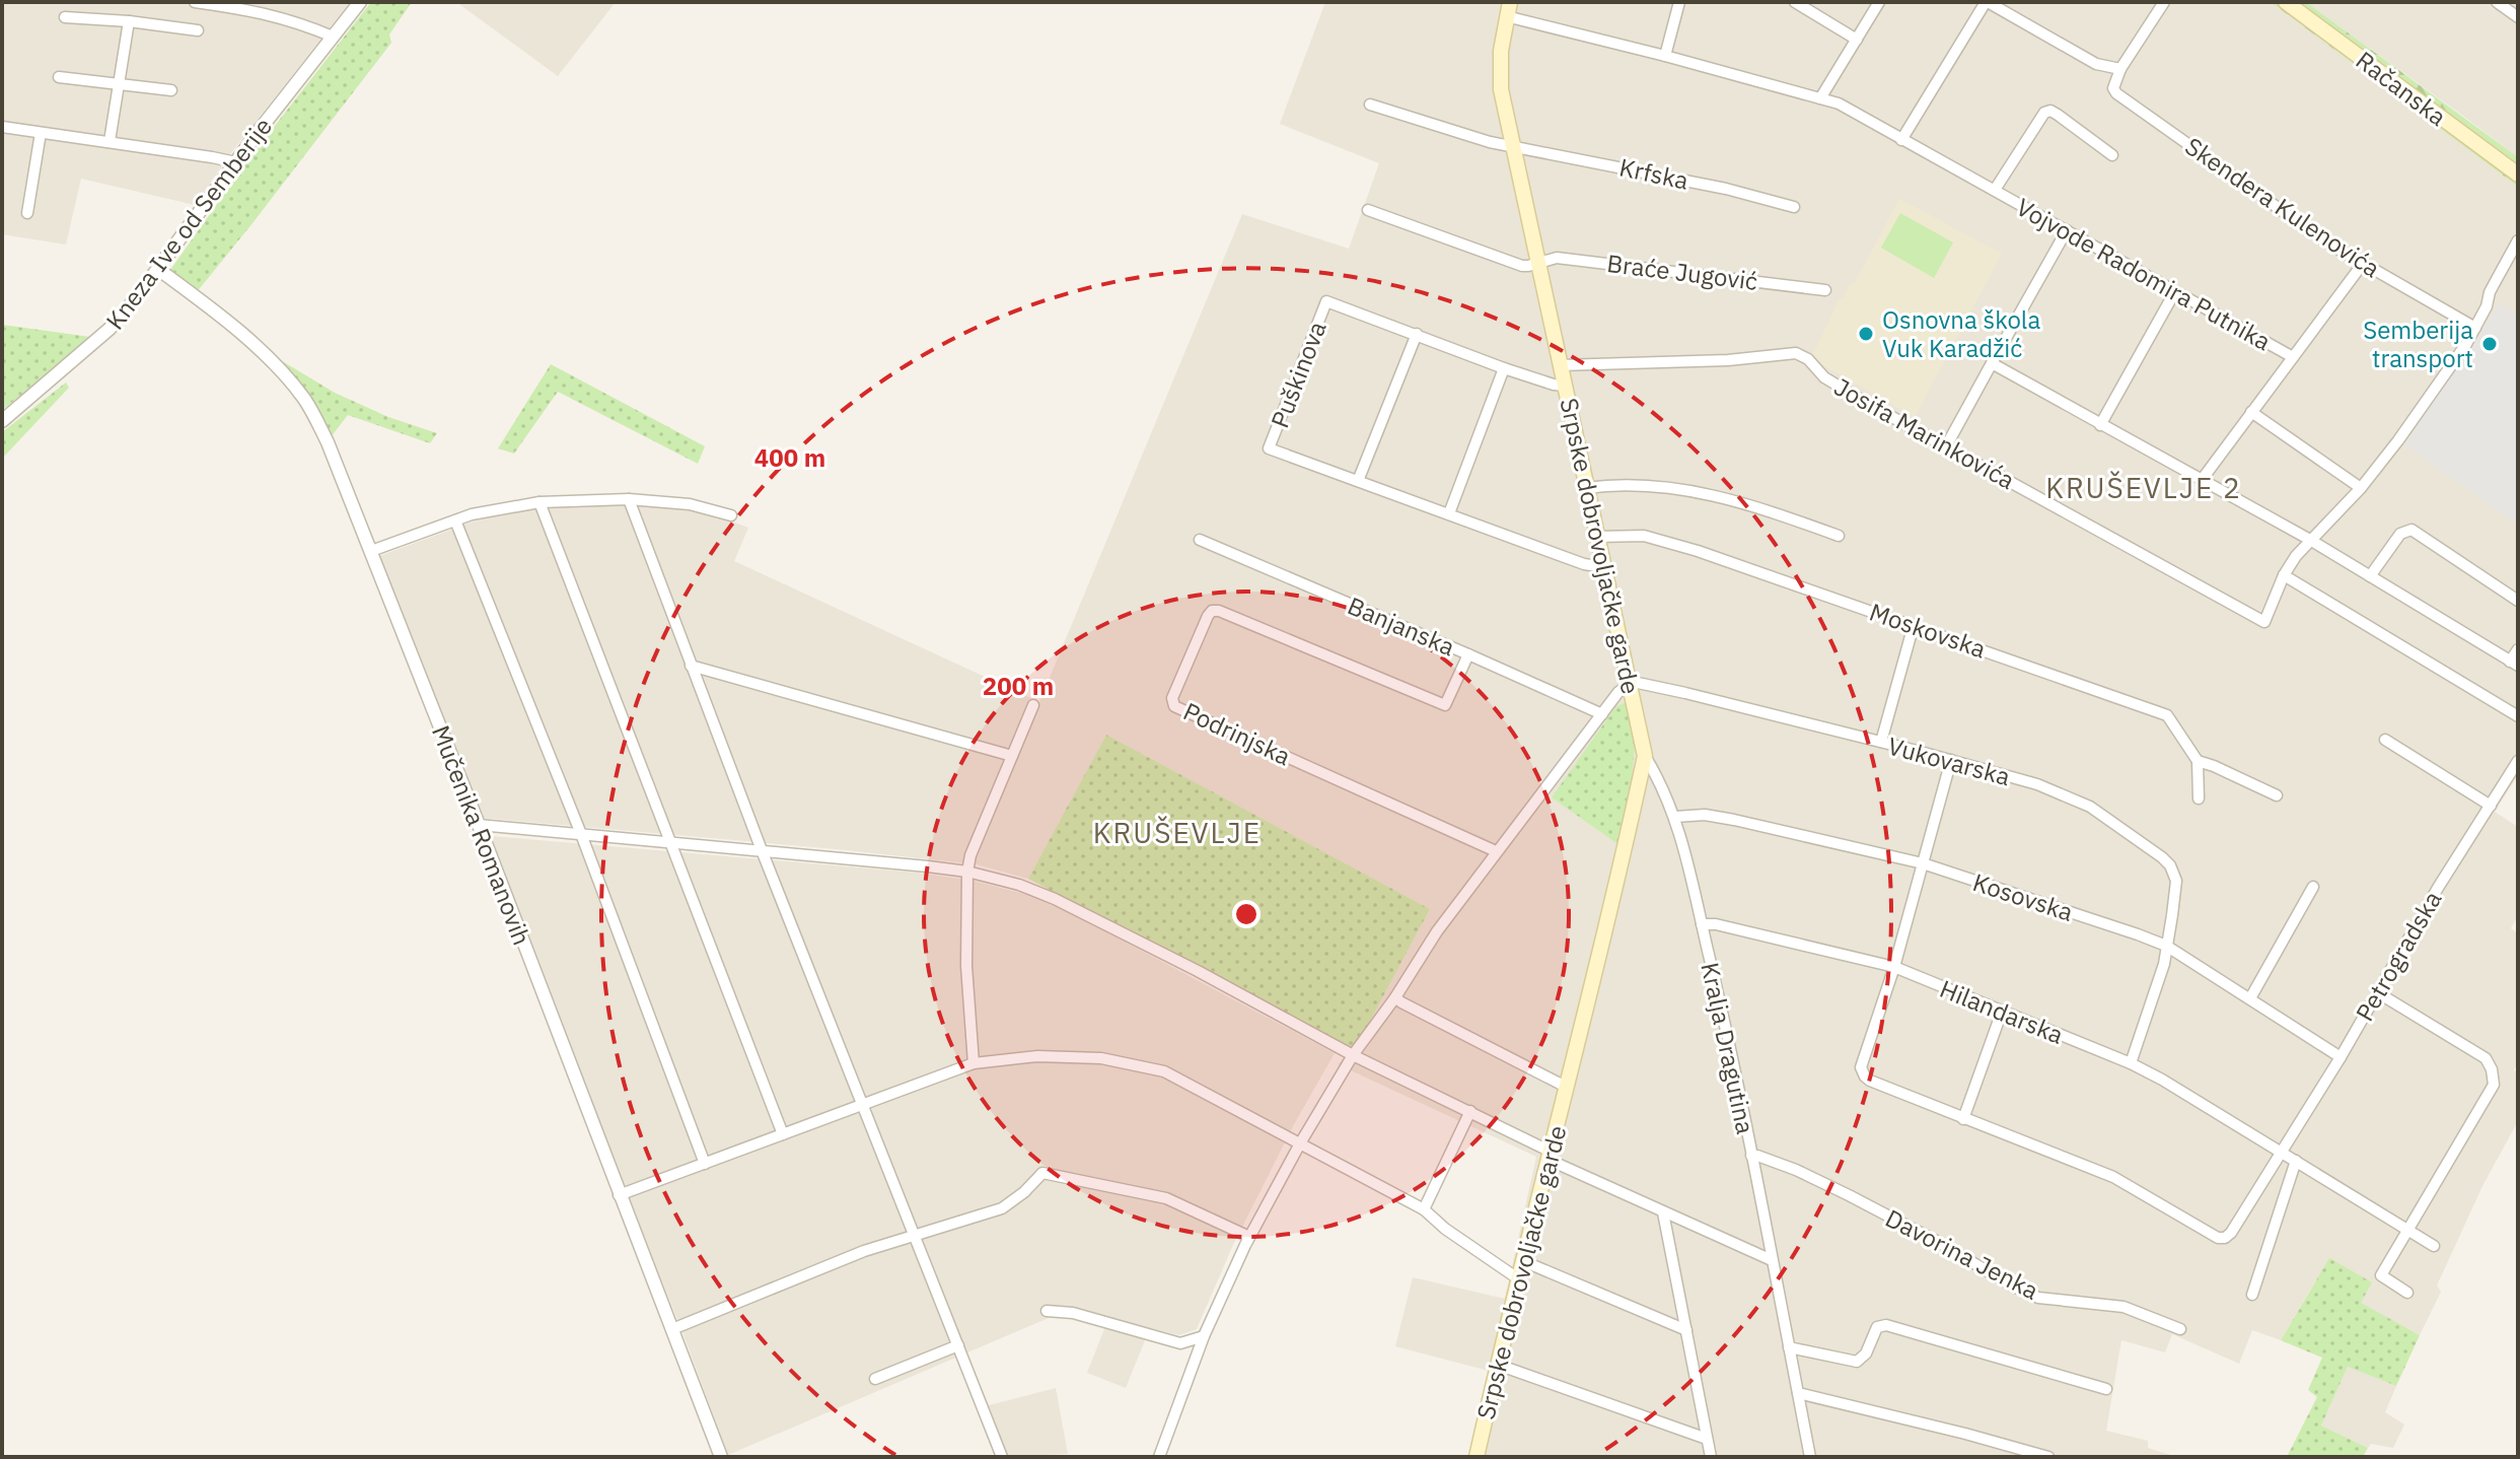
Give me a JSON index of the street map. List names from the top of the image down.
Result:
{
  "streets": {
    "main road": ["Račanska", "Srpske dobrovoljačke garde"],
    "street": [
      "Krfska",
      "Skendera Kulenovića",
      "Kneza Ive od Semberije",
      "Braće Jugović",
      "Vojvode Radomira Putnika",
      "Puškinova",
      "Josifa Marinkovića",
      "Banjanska",
      "Moskovska",
      "Podrinjska",
      "Vukovarska",
      "Mučenika Romanovih",
      "Kosovska",
      "Petrogradska",
      "Hilandarska",
      "Kralja Dragutina",
      "Davorina Jenka"
    ]
  },
  "crossings": [
    ["Krfska", "Srpske dobrovoljačke garde"],
    ["Kneza Ive od Semberije", "Mučenika Romanovih"],
    ["Braće Jugović", "Srpske dobrovoljačke garde"],
    ["Vojvode Radomira Putnika", "Srpske dobrovoljačke garde"],
    ["Puškinova", "Srpske dobrovoljačke garde"],
    ["Josifa Marinkovića", "Srpske dobrovoljačke garde"],
    ["Srpske dobrovoljačke garde", "Moskovska"],
    ["Srpske dobrovoljačke garde", "Vukovarska"],
    ["Srpske dobrovoljačke garde", "Kralja Dragutina"],
    ["Banjanska", "Podrinjska"],
    ["Vukovarska", "Kosovska"],
    ["Vukovarska", "Hilandarska"],
    ["Kosovska", "Petrogradska"],
    ["Kosovska", "Kralja Dragutina"],
    ["Petrogradska", "Hilandarska"],
    ["Hilandarska", "Kralja Dragutina"],
    ["Kralja Dragutina", "Davorina Jenka"]
  ],
  "districts": ["KRUŠEVLJE 2", "KRUŠEVLJE"],
  "places": ["Osnovna škola Vuk Karadžić", "Semberija transport"],
  "rings": ["400 m", "200 m"]
}
